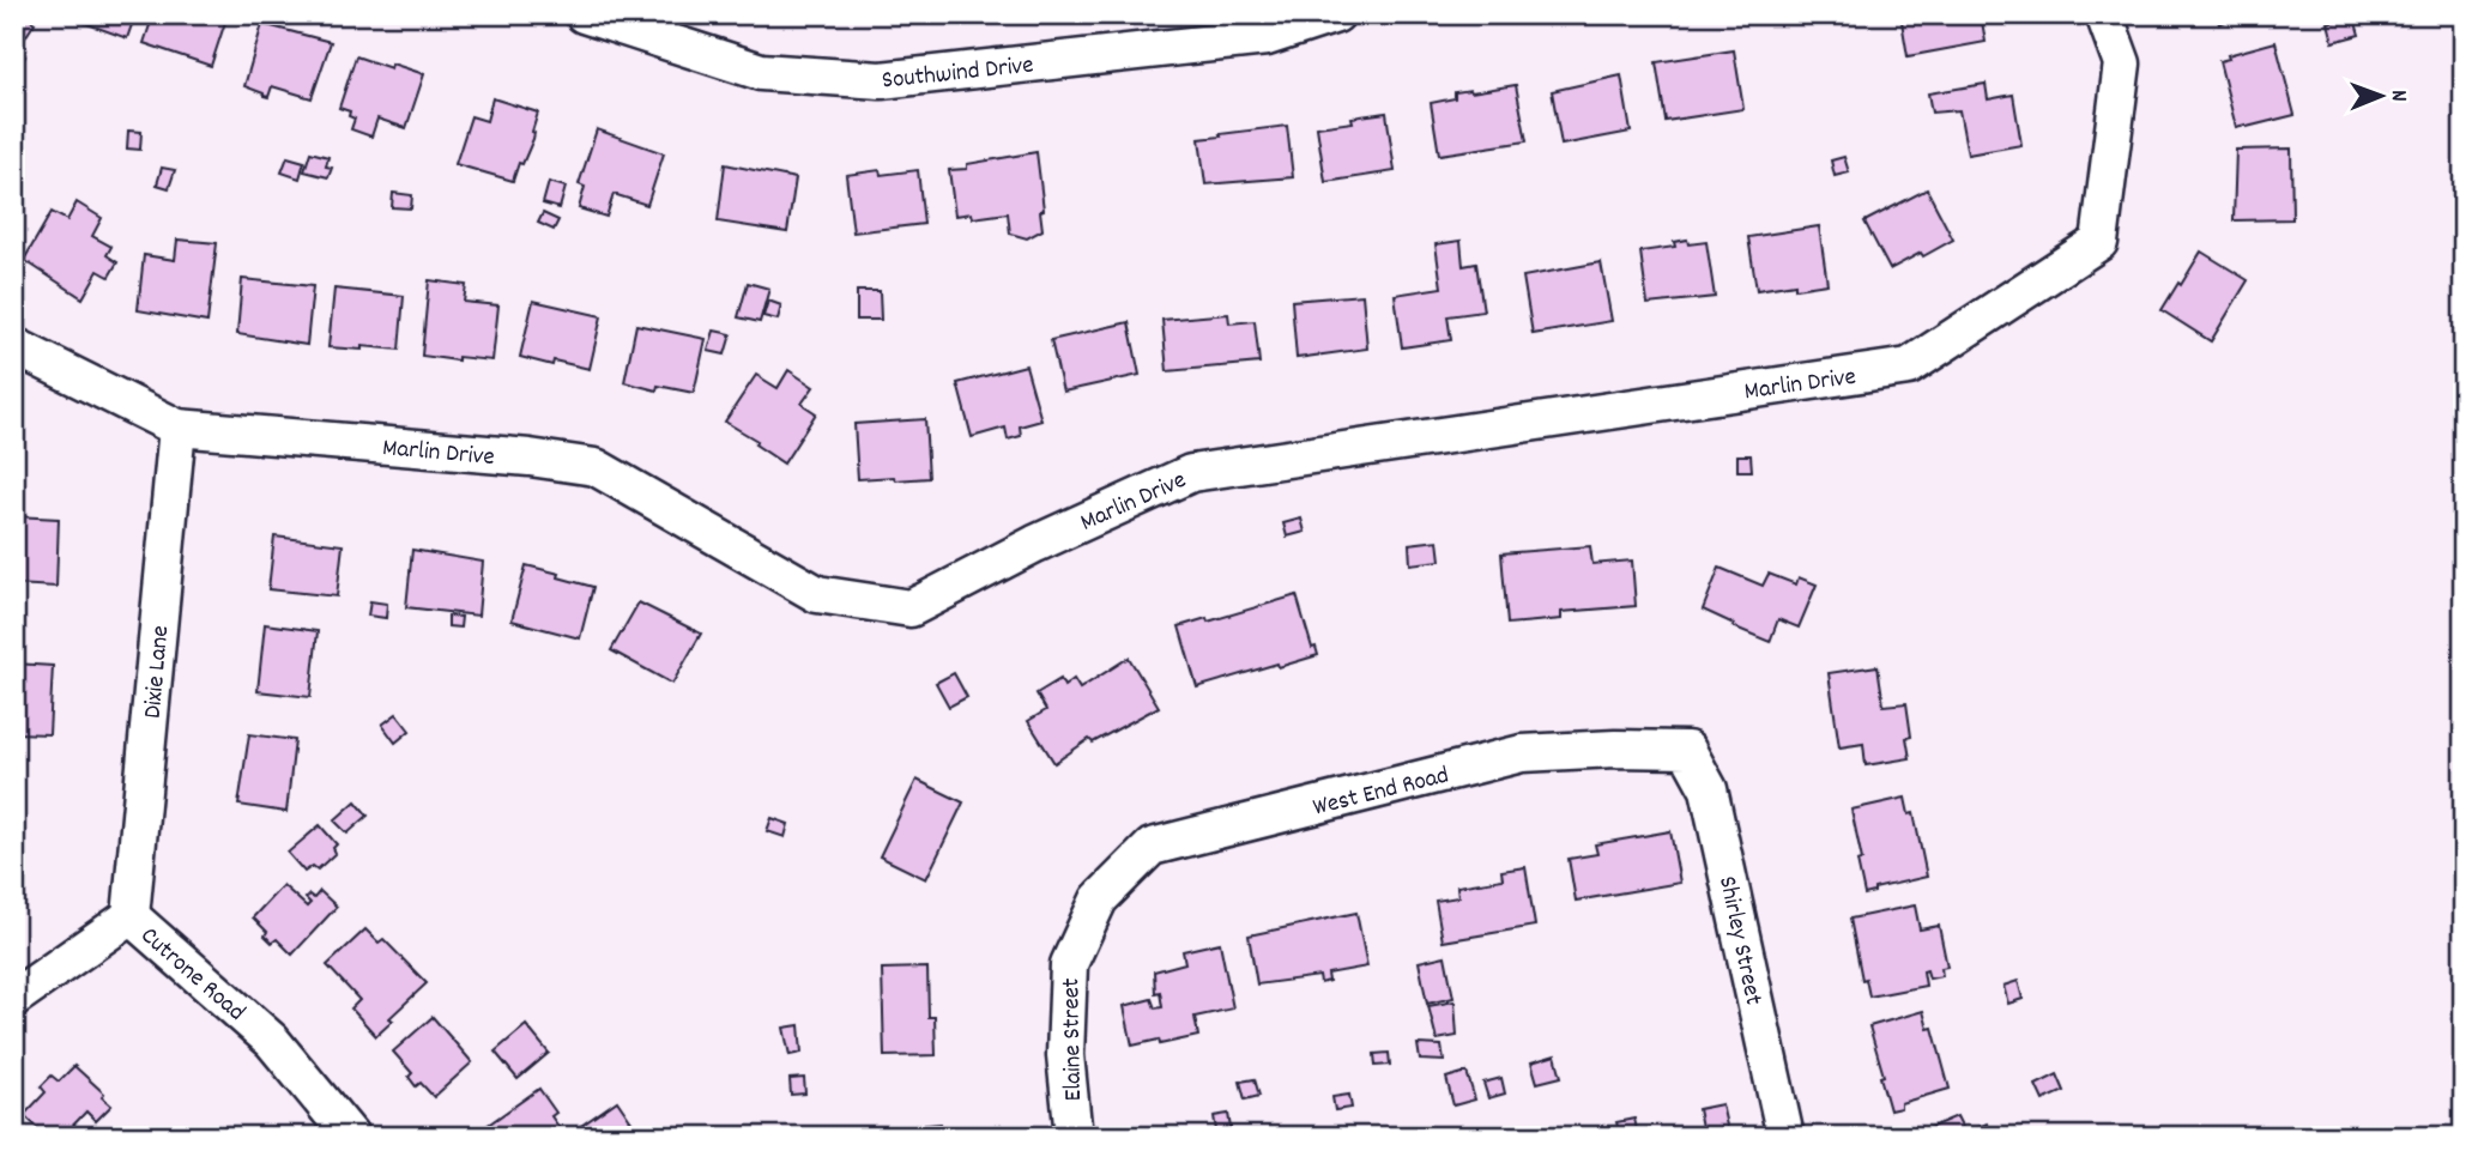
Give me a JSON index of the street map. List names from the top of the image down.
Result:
{
  "streets": {
    "street": [
      "Southwind Drive",
      "Marlin Drive",
      "Dixie Lane",
      "West End Road",
      "Shirley Street",
      "Cutrone Road",
      "Elaine Street"
    ]
  },
  "crossings": [
    ["Marlin Drive", "Dixie Lane"],
    ["Dixie Lane", "Cutrone Road"],
    ["West End Road", "Shirley Street"],
    ["West End Road", "Elaine Street"]
  ],
  "north": "right"
}
